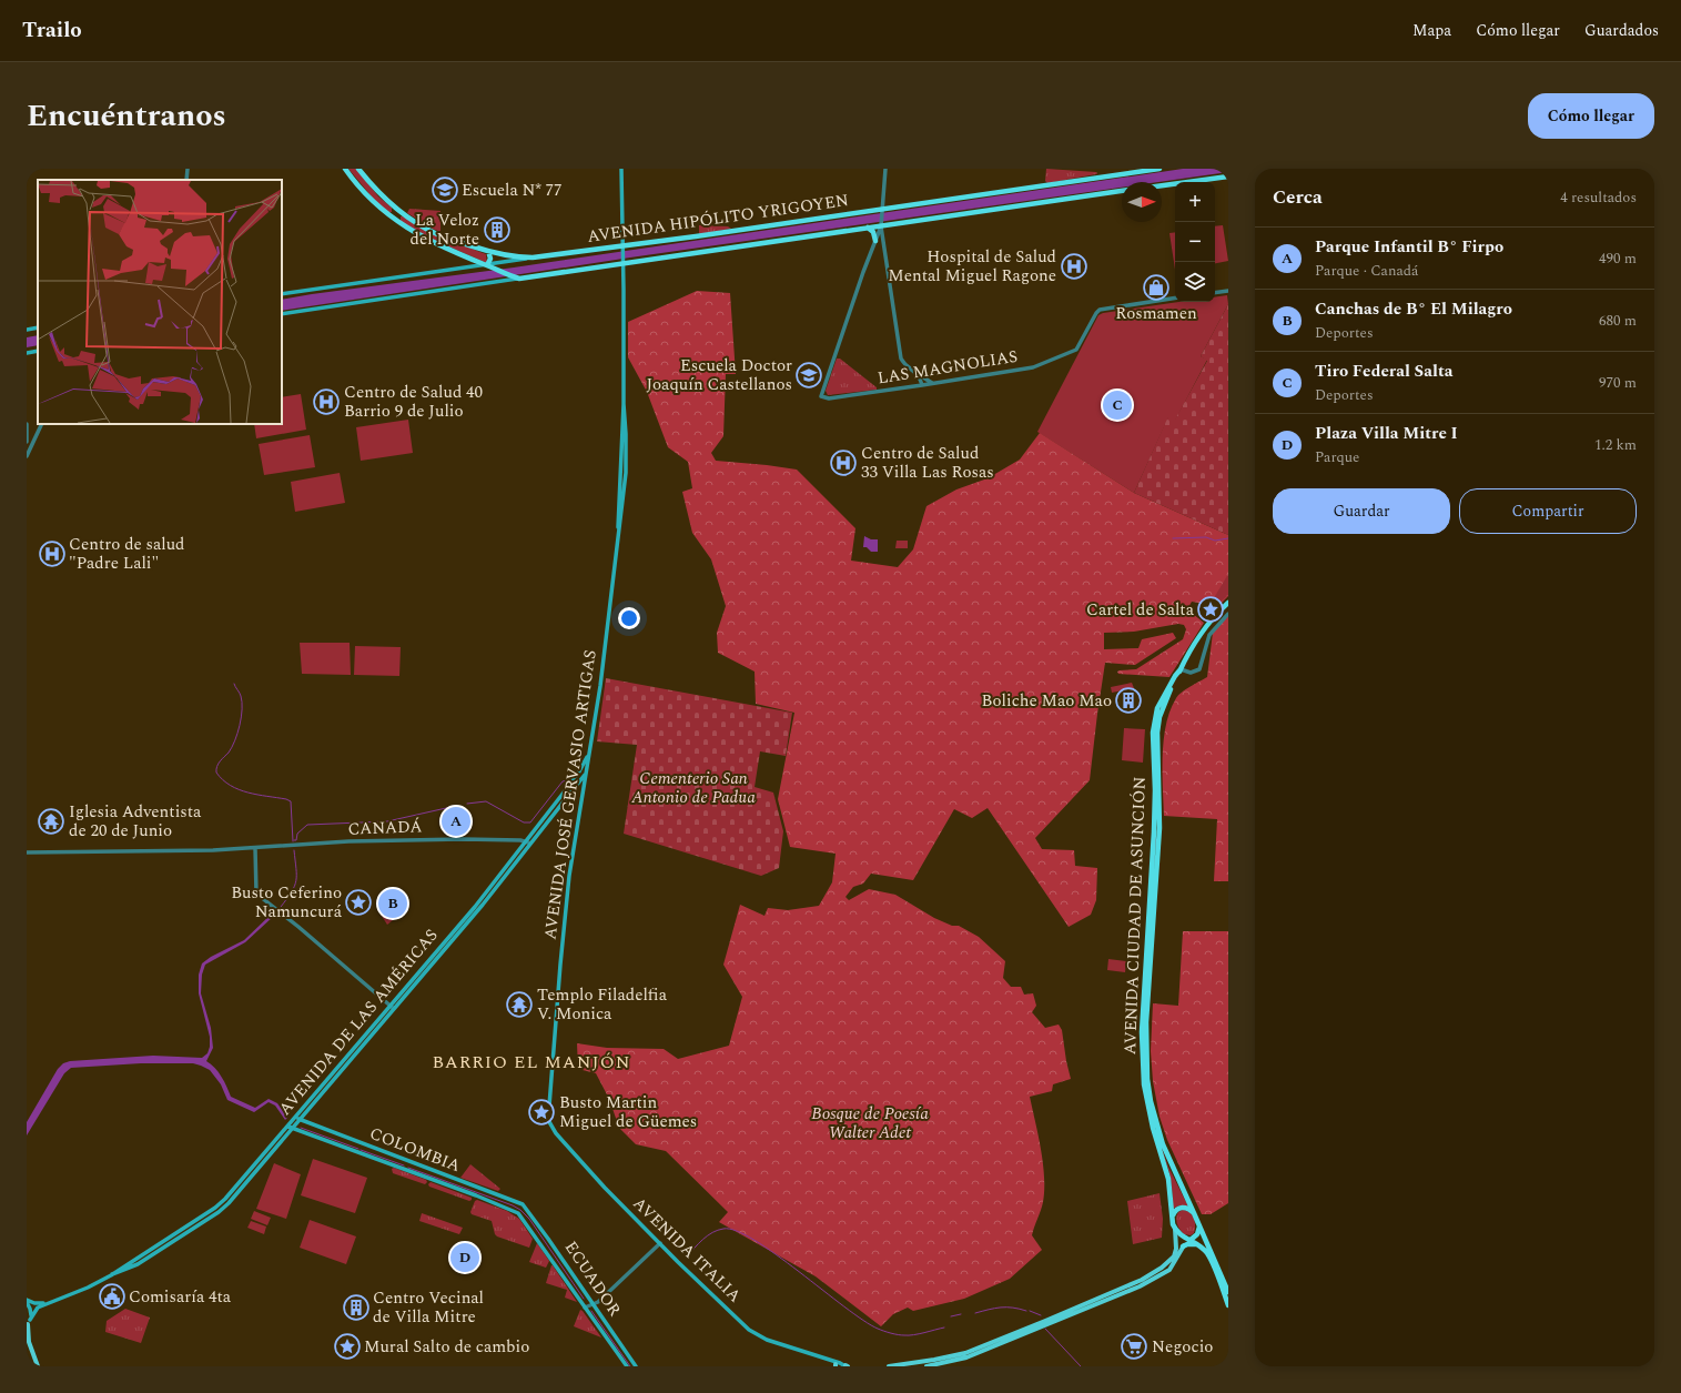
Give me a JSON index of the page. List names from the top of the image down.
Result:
{
  "streets": {
    "highway": ["AVENIDA HIPÓLITO YRIGOYEN", "AVENIDA CIUDAD DE ASUNCIÓN"],
    "main road": [
      "AVENIDA JOSÉ GERVASIO ARTIGAS",
      "AVENIDA DE LAS AMÉRICAS",
      "COLOMBIA",
      "AVENIDA ITALIA",
      "ECUADOR"
    ],
    "street": ["LAS MAGNOLIAS", "CANADÁ"]
  },
  "crossings": [
    ["AVENIDA HIPÓLITO YRIGOYEN", "AVENIDA JOSÉ GERVASIO ARTIGAS"],
    ["AVENIDA JOSÉ GERVASIO ARTIGAS", "AVENIDA DE LAS AMÉRICAS"],
    ["AVENIDA JOSÉ GERVASIO ARTIGAS", "AVENIDA ITALIA"],
    ["CANADÁ", "AVENIDA DE LAS AMÉRICAS"],
    ["AVENIDA DE LAS AMÉRICAS", "COLOMBIA"],
    ["AVENIDA DE LAS AMÉRICAS", "ECUADOR"],
    ["COLOMBIA", "ECUADOR"]
  ],
  "districts": ["BARRIO EL MANJÓN"],
  "parks": ["Cementerio San Antonio de Padua", "Bosque de Poesía Walter Adet"],
  "places": {
    "school or university": ["Escuela N* 77", "Escuela Doctor Joaquín Castellanos"],
    "building": ["La Veloz del Norte", "Boliche Mao Mao", "Centro Vecinal de Villa Mitre"],
    "hospital": [
      "Hospital de Salud Mental Miguel Ragone",
      "Centro de Salud 40 Barrio 9 de Julio",
      "Centro de Salud 33 Villa Las Rosas",
      "Centro de salud \"Padre Lali\""
    ],
    "shop": ["Rosmamen"],
    "place": [
      "Cartel de Salta",
      "Busto Ceferino Namuncurá",
      "Busto Martin Miguel de Güemes",
      "Mural Salto de cambio"
    ],
    "temple": ["Iglesia Adventista de 20 de Junio", "Templo Filadelfia V. Monica"],
    "public building": ["Comisaría 4ta"],
    "supermarket": ["Negocio"]
  },
  "north": "right",
  "page": {
    "header": "Trailo",
    "nav": ["Mapa", "Cómo llegar", "Guardados"],
    "title": "Encuéntranos",
    "buttons": [
      "Cómo llegar",
      ["Guardar", "Compartir"]
    ],
    "heading": ["Cerca", "4 resultados"],
    "map_buttons": ["+", "−"],
    "list": [
      {
        "mark": "A",
        "name": "Parque Infantil B° Firpo",
        "note": "Parque · Canadá",
        "value": "490 m"
      },
      {
        "mark": "B",
        "name": "Canchas de B° El Milagro",
        "note": "Deportes",
        "value": "680 m"
      },
      {
        "mark": "C",
        "name": "Tiro Federal Salta",
        "note": "Deportes",
        "value": "970 m"
      },
      {
        "mark": "D",
        "name": "Plaza Villa Mitre I",
        "note": "Parque",
        "value": "1.2 km"
      }
    ],
    "pins": [
      "C",
      "A",
      "B",
      "D"
    ]
  }
}
